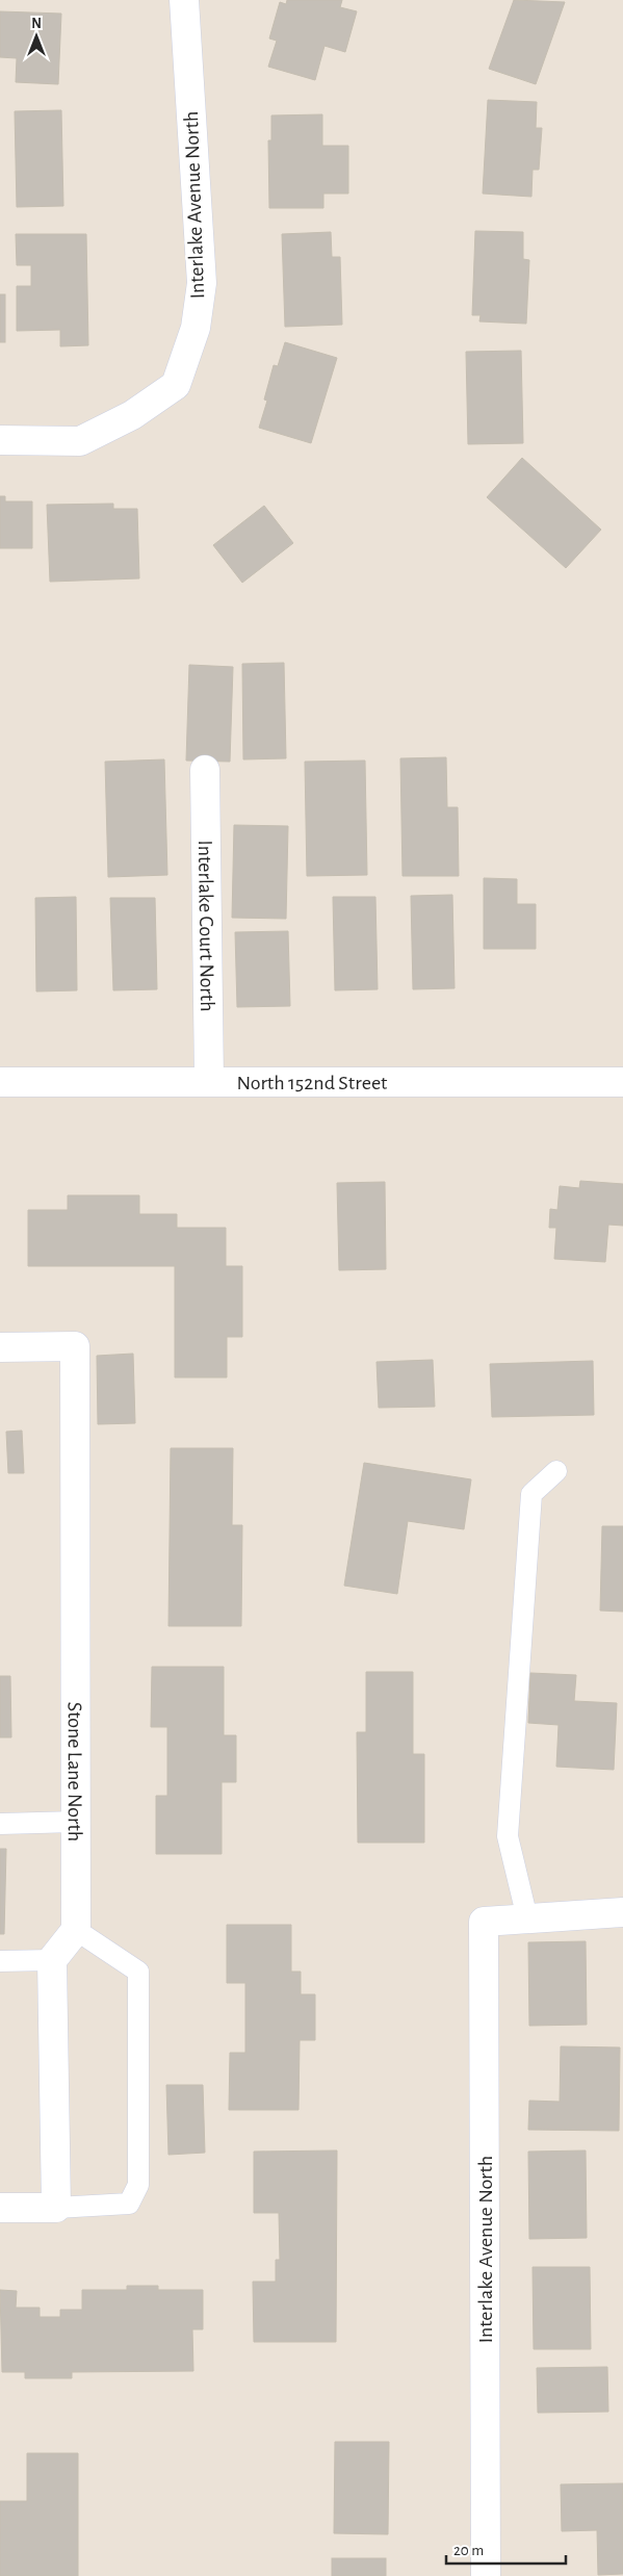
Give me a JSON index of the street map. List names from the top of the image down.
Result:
{
  "streets": {
    "street": [
      "Interlake Avenue North",
      "Interlake Court North",
      "North 152nd Street",
      "Stone Lane North"
    ]
  },
  "crossings": [
    ["Interlake Court North", "North 152nd Street"]
  ],
  "scale_bar": "20 m",
  "north": "top"
}
